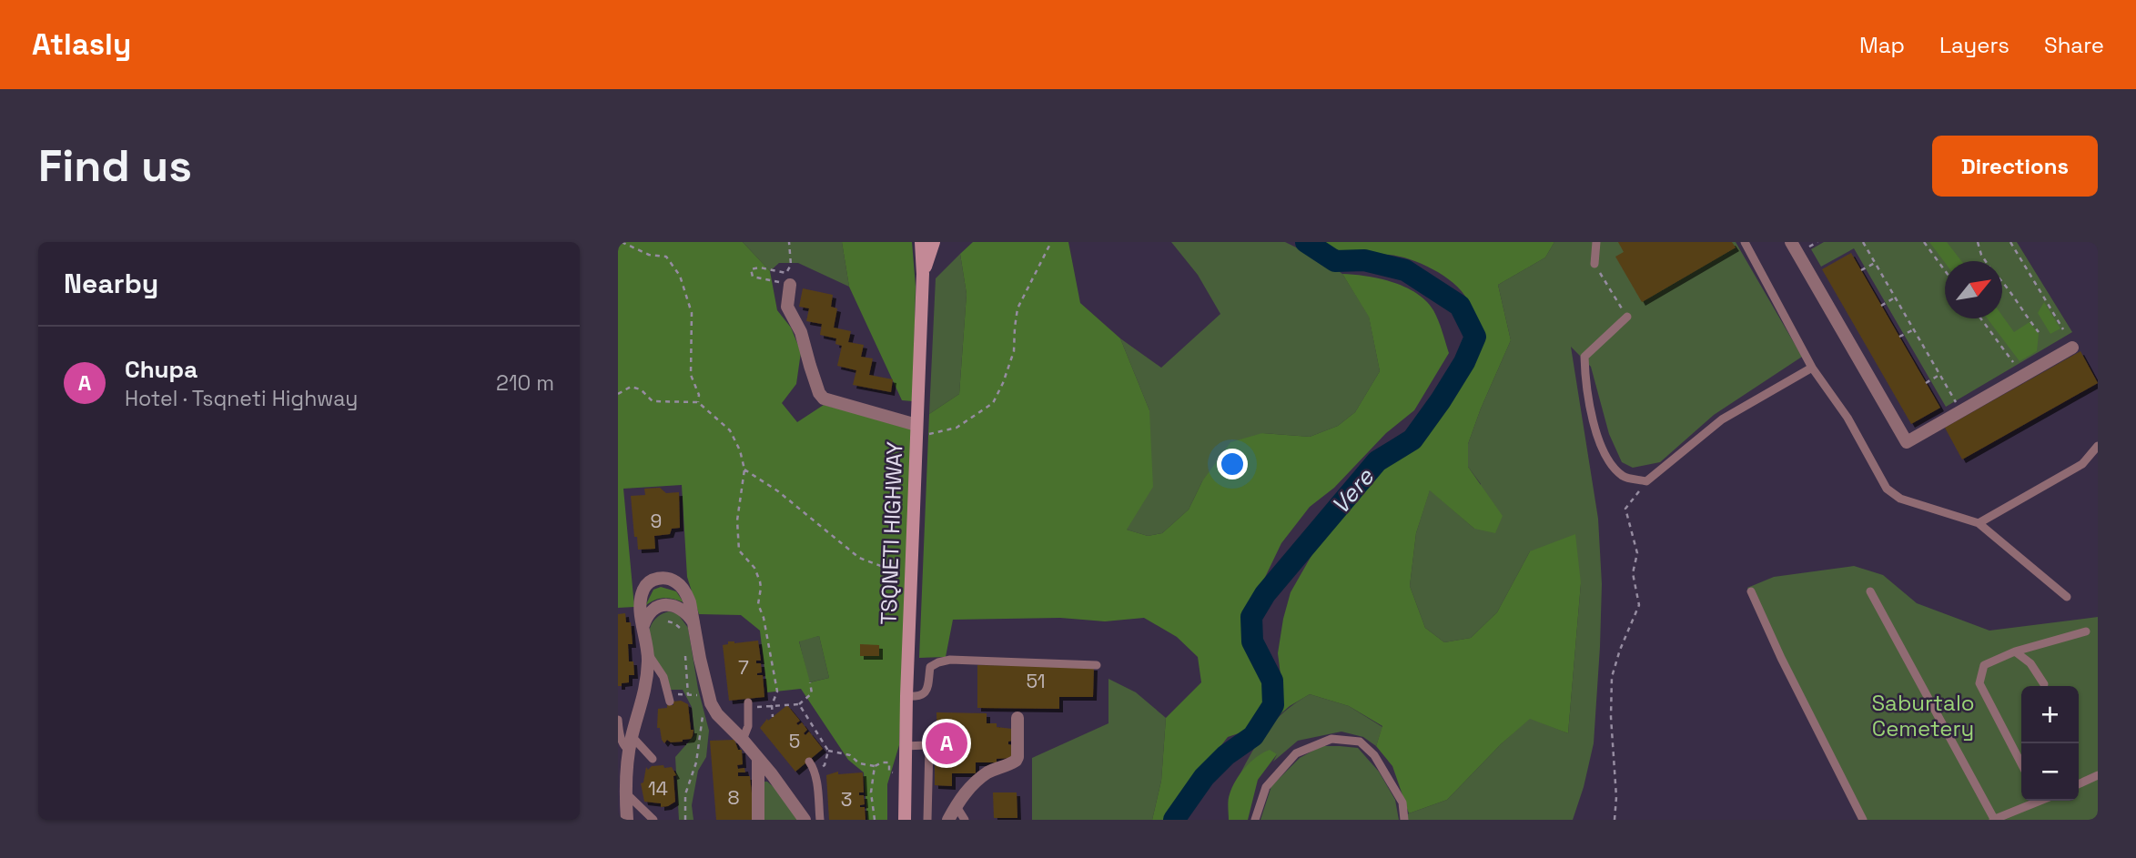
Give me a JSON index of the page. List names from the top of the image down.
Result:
{
  "streets": {
    "main road": ["TSQNETI HIGHWAY"]
  },
  "water": ["Vere"],
  "parks": ["Saburtalo Cemetery"],
  "house_numbers": [
    "9",
    "7",
    "51",
    "5",
    "14",
    "8",
    "3"
  ],
  "north": "top right",
  "page": {
    "header": "Atlasly",
    "nav": ["Map", "Layers", "Share"],
    "buttons": "Directions",
    "title": "Find us",
    "heading": "Nearby",
    "list": [
      {
        "mark": "A",
        "name": "Chupa",
        "note": "Hotel · Tsqneti Highway",
        "value": "210 m"
      }
    ],
    "map_buttons": ["+", "−"],
    "pins": "A"
  }
}
